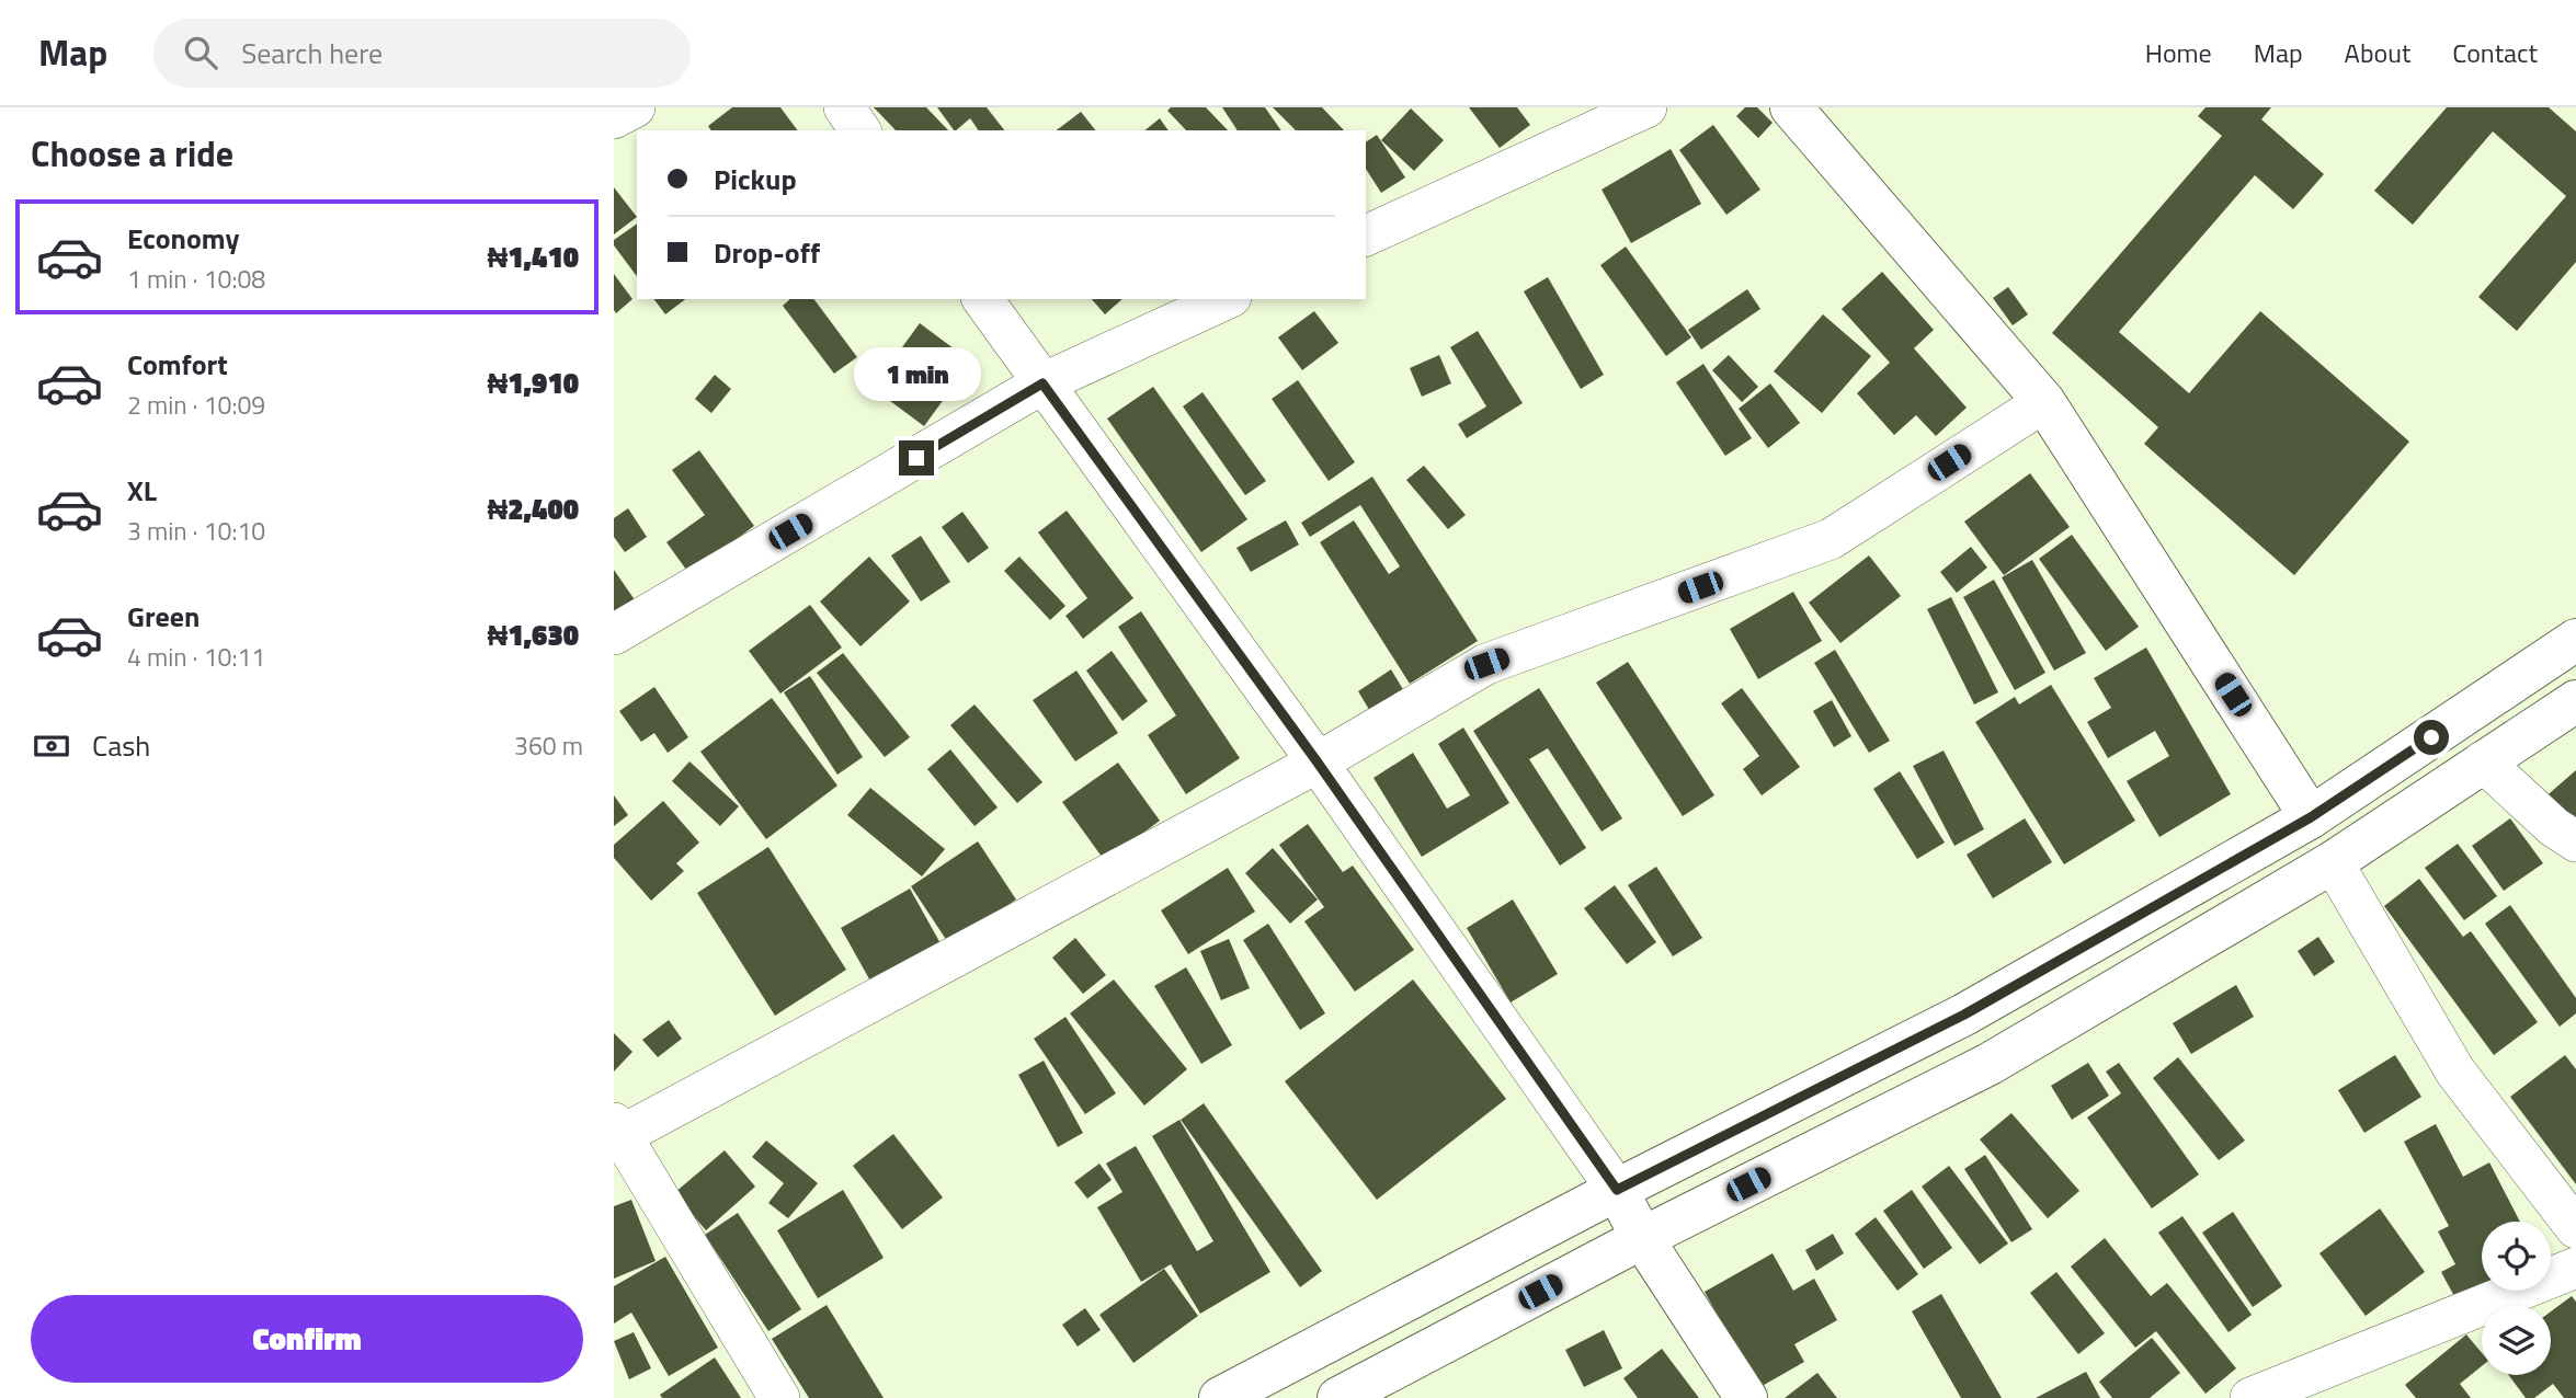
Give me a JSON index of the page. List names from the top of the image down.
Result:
{
  "page": {
    "header": "Map",
    "search": "Search here",
    "nav": [
      "Home",
      "Map",
      "About",
      "Contact"
    ],
    "heading": "Choose a ride",
    "banner": ["Pickup", "Drop-off"],
    "list": [
      {
        "name": "Economy",
        "note": "1 min · 10:08",
        "value": "₦1,410"
      },
      {
        "name": "Comfort",
        "note": "2 min · 10:09",
        "value": "₦1,910"
      },
      {
        "name": "XL",
        "note": "3 min · 10:10",
        "value": "₦2,400"
      },
      {
        "name": "Green",
        "note": "4 min · 10:11",
        "value": "₦1,630"
      }
    ],
    "bubble": "1 min",
    "pay": ["Cash", "360 m"],
    "buttons": "Confirm"
  }
}
